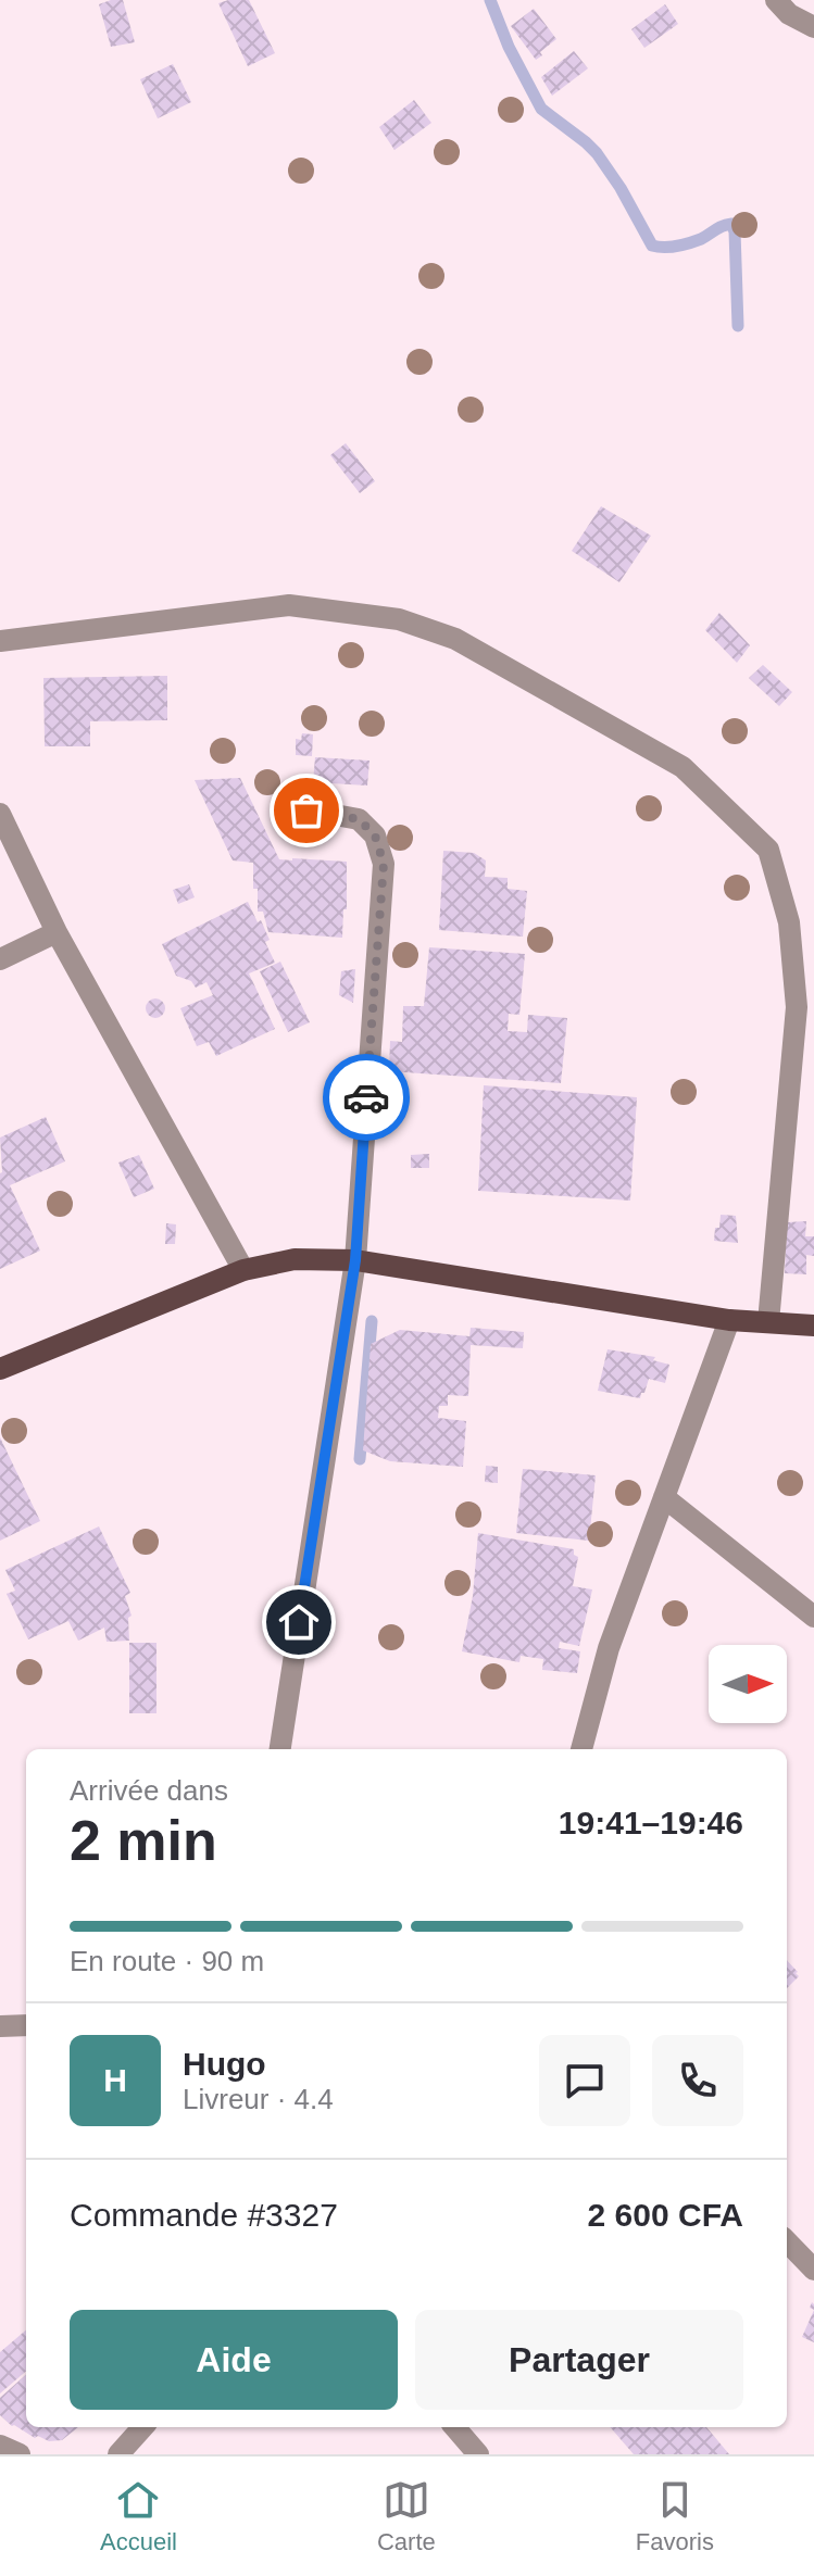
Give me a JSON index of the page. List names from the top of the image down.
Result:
{
  "north": "right",
  "page": {
    "heading": ["2 min", "Arrivée dans", "19:41–19:46"],
    "panel": [
      "Hugo",
      "Livreur · 4.4",
      "Commande #3327",
      "2 600 CFA"
    ],
    "bar": "En route · 90 m",
    "round": "H",
    "buttons": ["Aide", "Partager"],
    "tabs": ["Accueil", "Carte", "Favoris"]
  }
}
